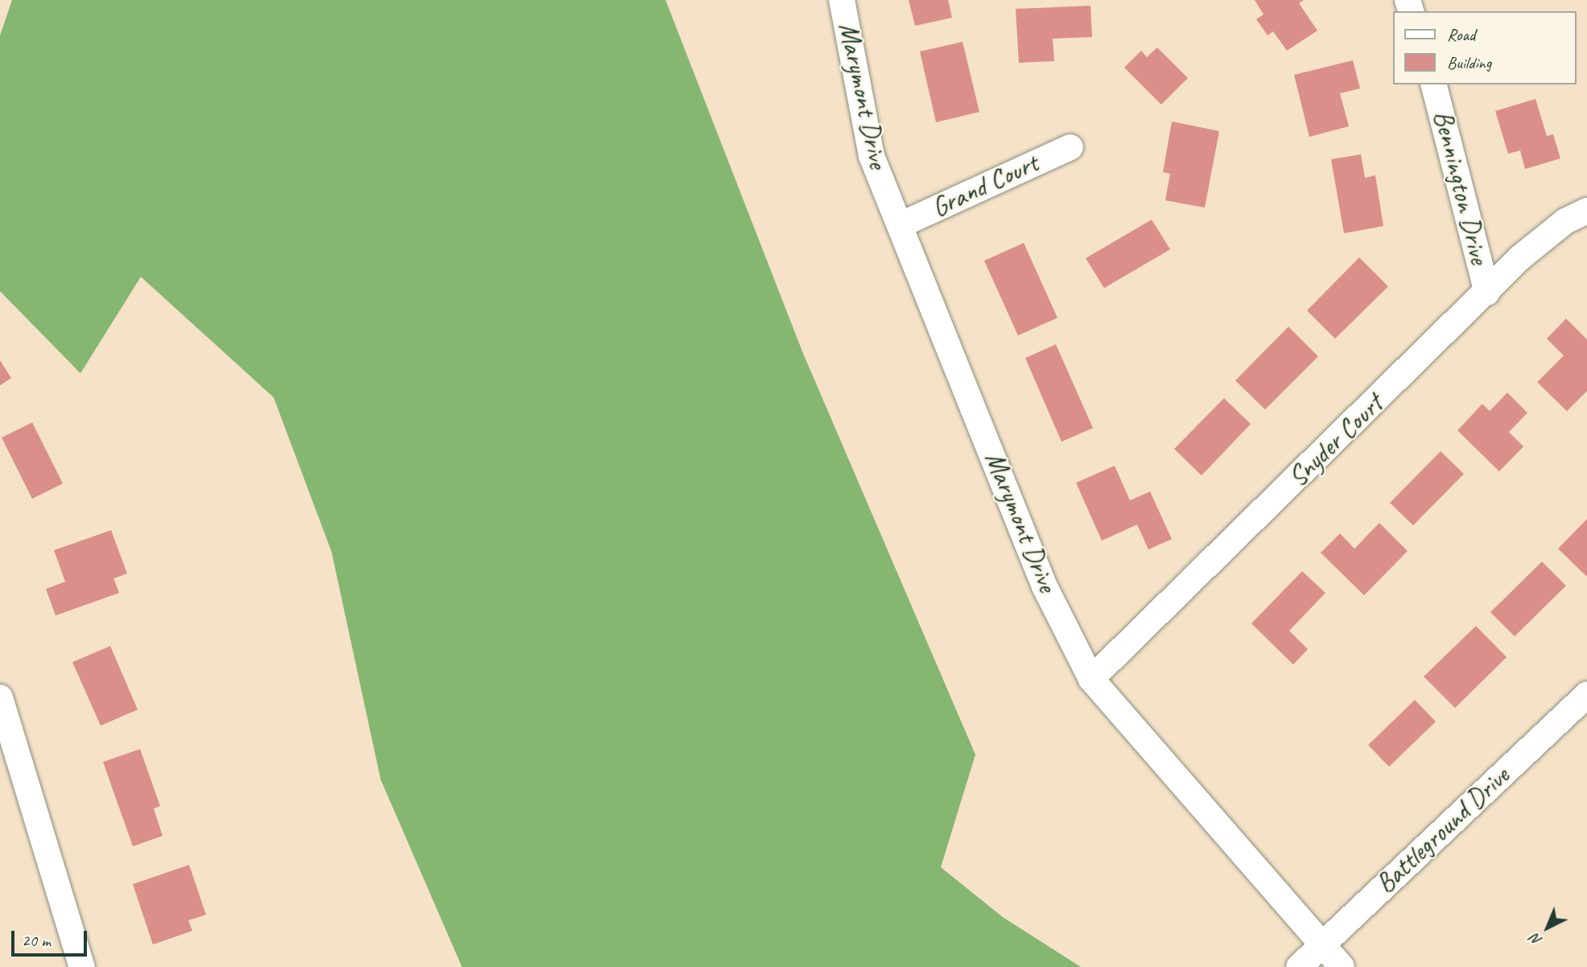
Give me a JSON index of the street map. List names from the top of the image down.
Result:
{
  "streets": {
    "street": [
      "Marymont Drive",
      "Grand Court",
      "Bennington Drive",
      "Snyder Court",
      "Battleground Drive"
    ]
  },
  "crossings": [
    ["Marymont Drive", "Grand Court"],
    ["Marymont Drive", "Snyder Court"],
    ["Marymont Drive", "Battleground Drive"],
    ["Bennington Drive", "Snyder Court"]
  ],
  "legend": ["Road", "Building"],
  "scale_bar": "20 m",
  "north": "bottom left"
}
